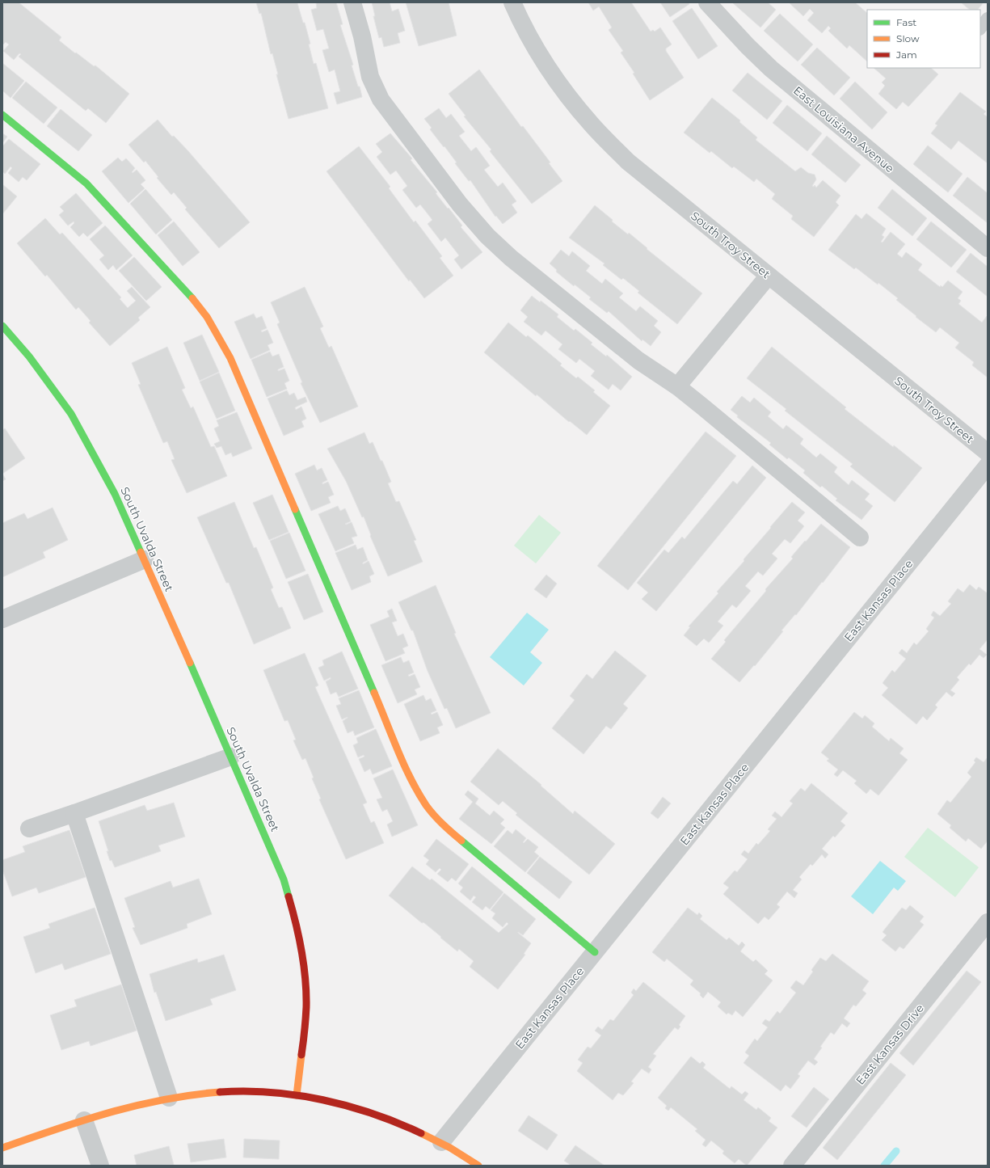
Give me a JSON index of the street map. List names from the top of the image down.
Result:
{
  "streets": {
    "street": [
      "East Louisiana Avenue",
      "South Troy Street",
      "South Uvalda Street",
      "East Kansas Place",
      "East Kansas Drive"
    ]
  },
  "legend": ["Fast", "Slow", "Jam"]
}
